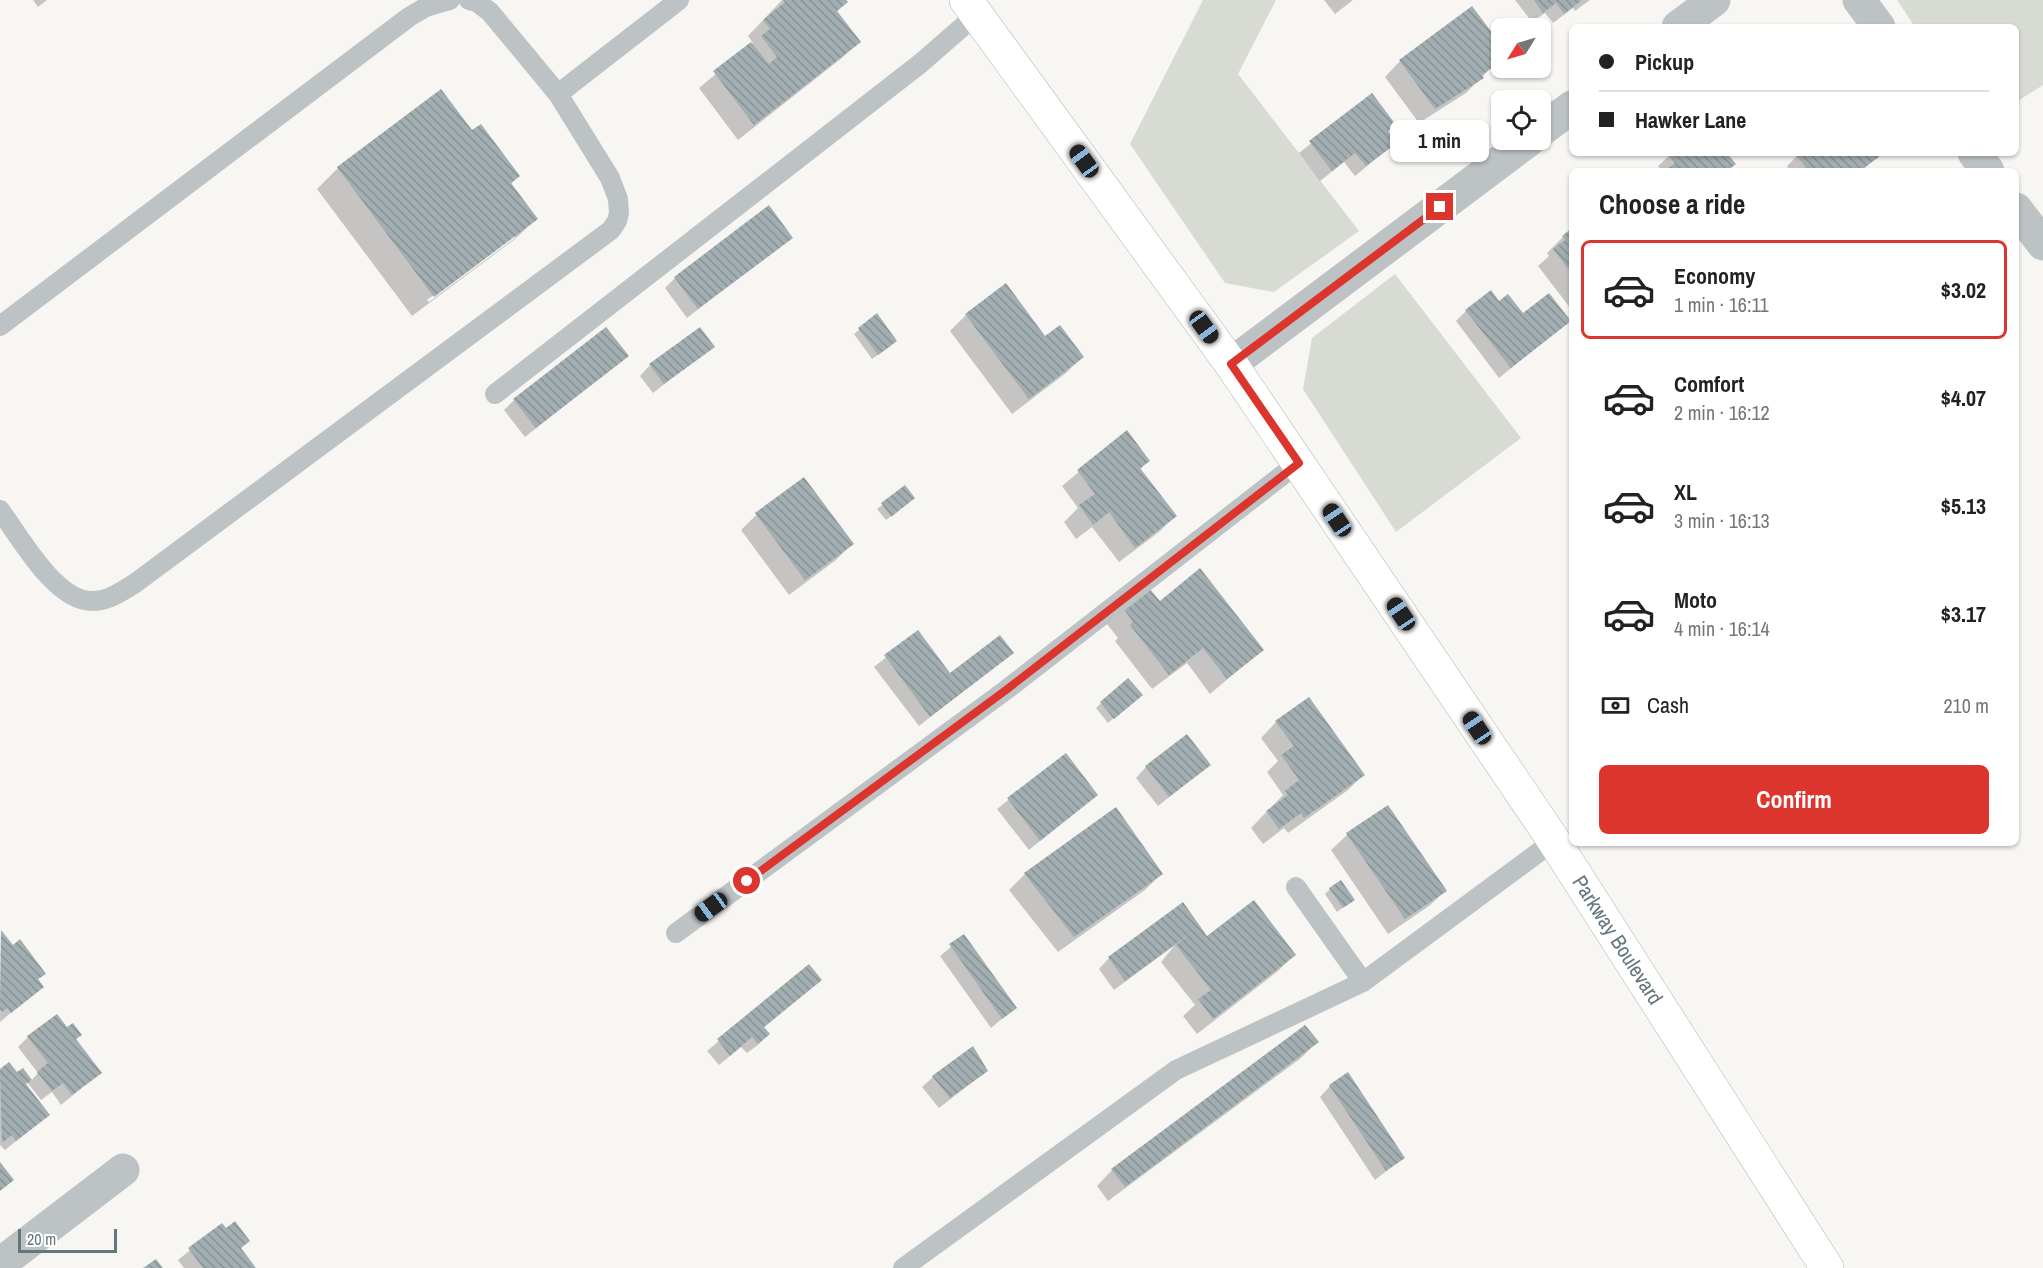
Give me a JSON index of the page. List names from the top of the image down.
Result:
{
  "streets": {
    "street": ["Parkway Boulevard"]
  },
  "scale_bar": "20 m",
  "north": "bottom left",
  "page": {
    "banner": ["Pickup", "Hawker Lane"],
    "bubble": "1 min",
    "heading": "Choose a ride",
    "list": [
      {
        "name": "Economy",
        "note": "1 min · 16:11",
        "value": "$3.02"
      },
      {
        "name": "Comfort",
        "note": "2 min · 16:12",
        "value": "$4.07"
      },
      {
        "name": "XL",
        "note": "3 min · 16:13",
        "value": "$5.13"
      },
      {
        "name": "Moto",
        "note": "4 min · 16:14",
        "value": "$3.17"
      }
    ],
    "pay": ["Cash", "210 m"],
    "buttons": "Confirm",
    "scale": "20 m"
  }
}
